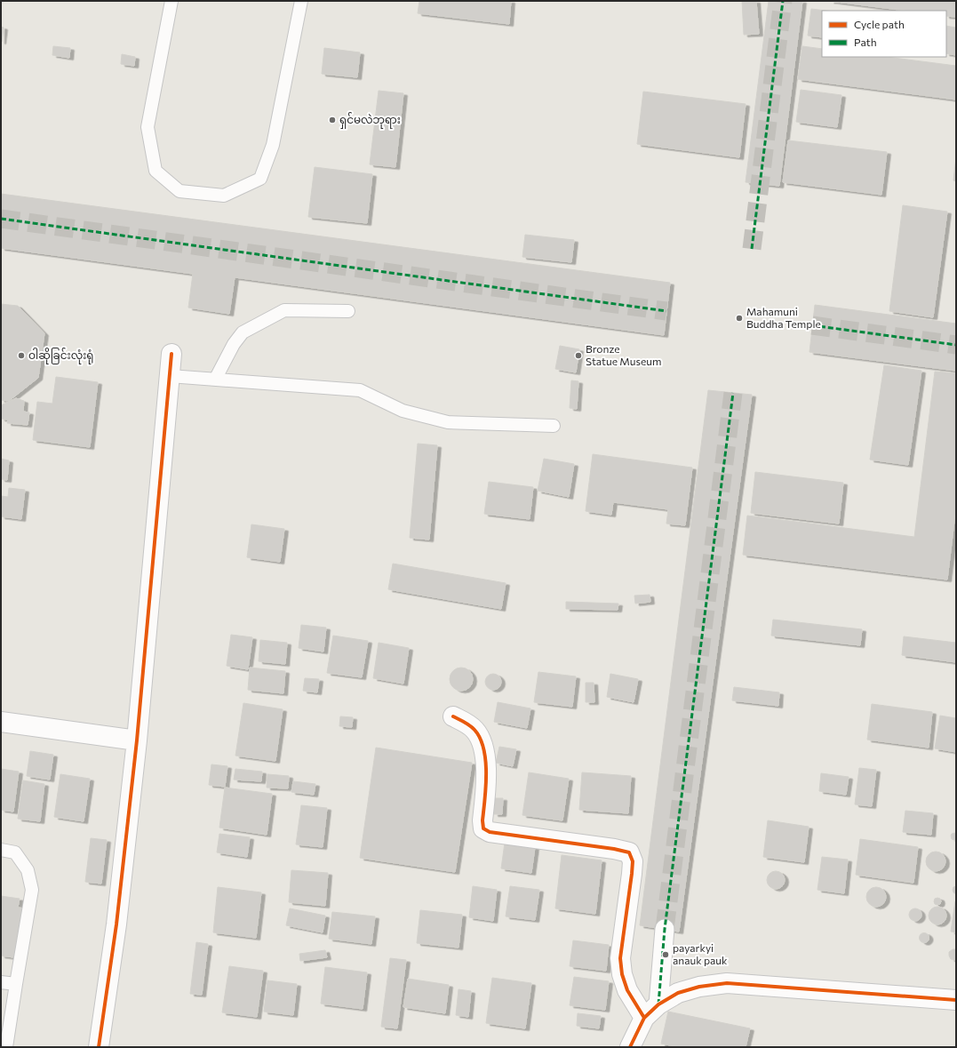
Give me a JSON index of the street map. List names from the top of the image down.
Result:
{
  "places": [
    "ရှင်မလဲဘုရား",
    "Mahamuni Buddha Temple",
    "ဝါဆိုခြင်းလုံးရုံ",
    "Bronze Statue Museum",
    "payarkyi anauk pauk"
  ],
  "legend": ["Cycle path", "Path"]
}
